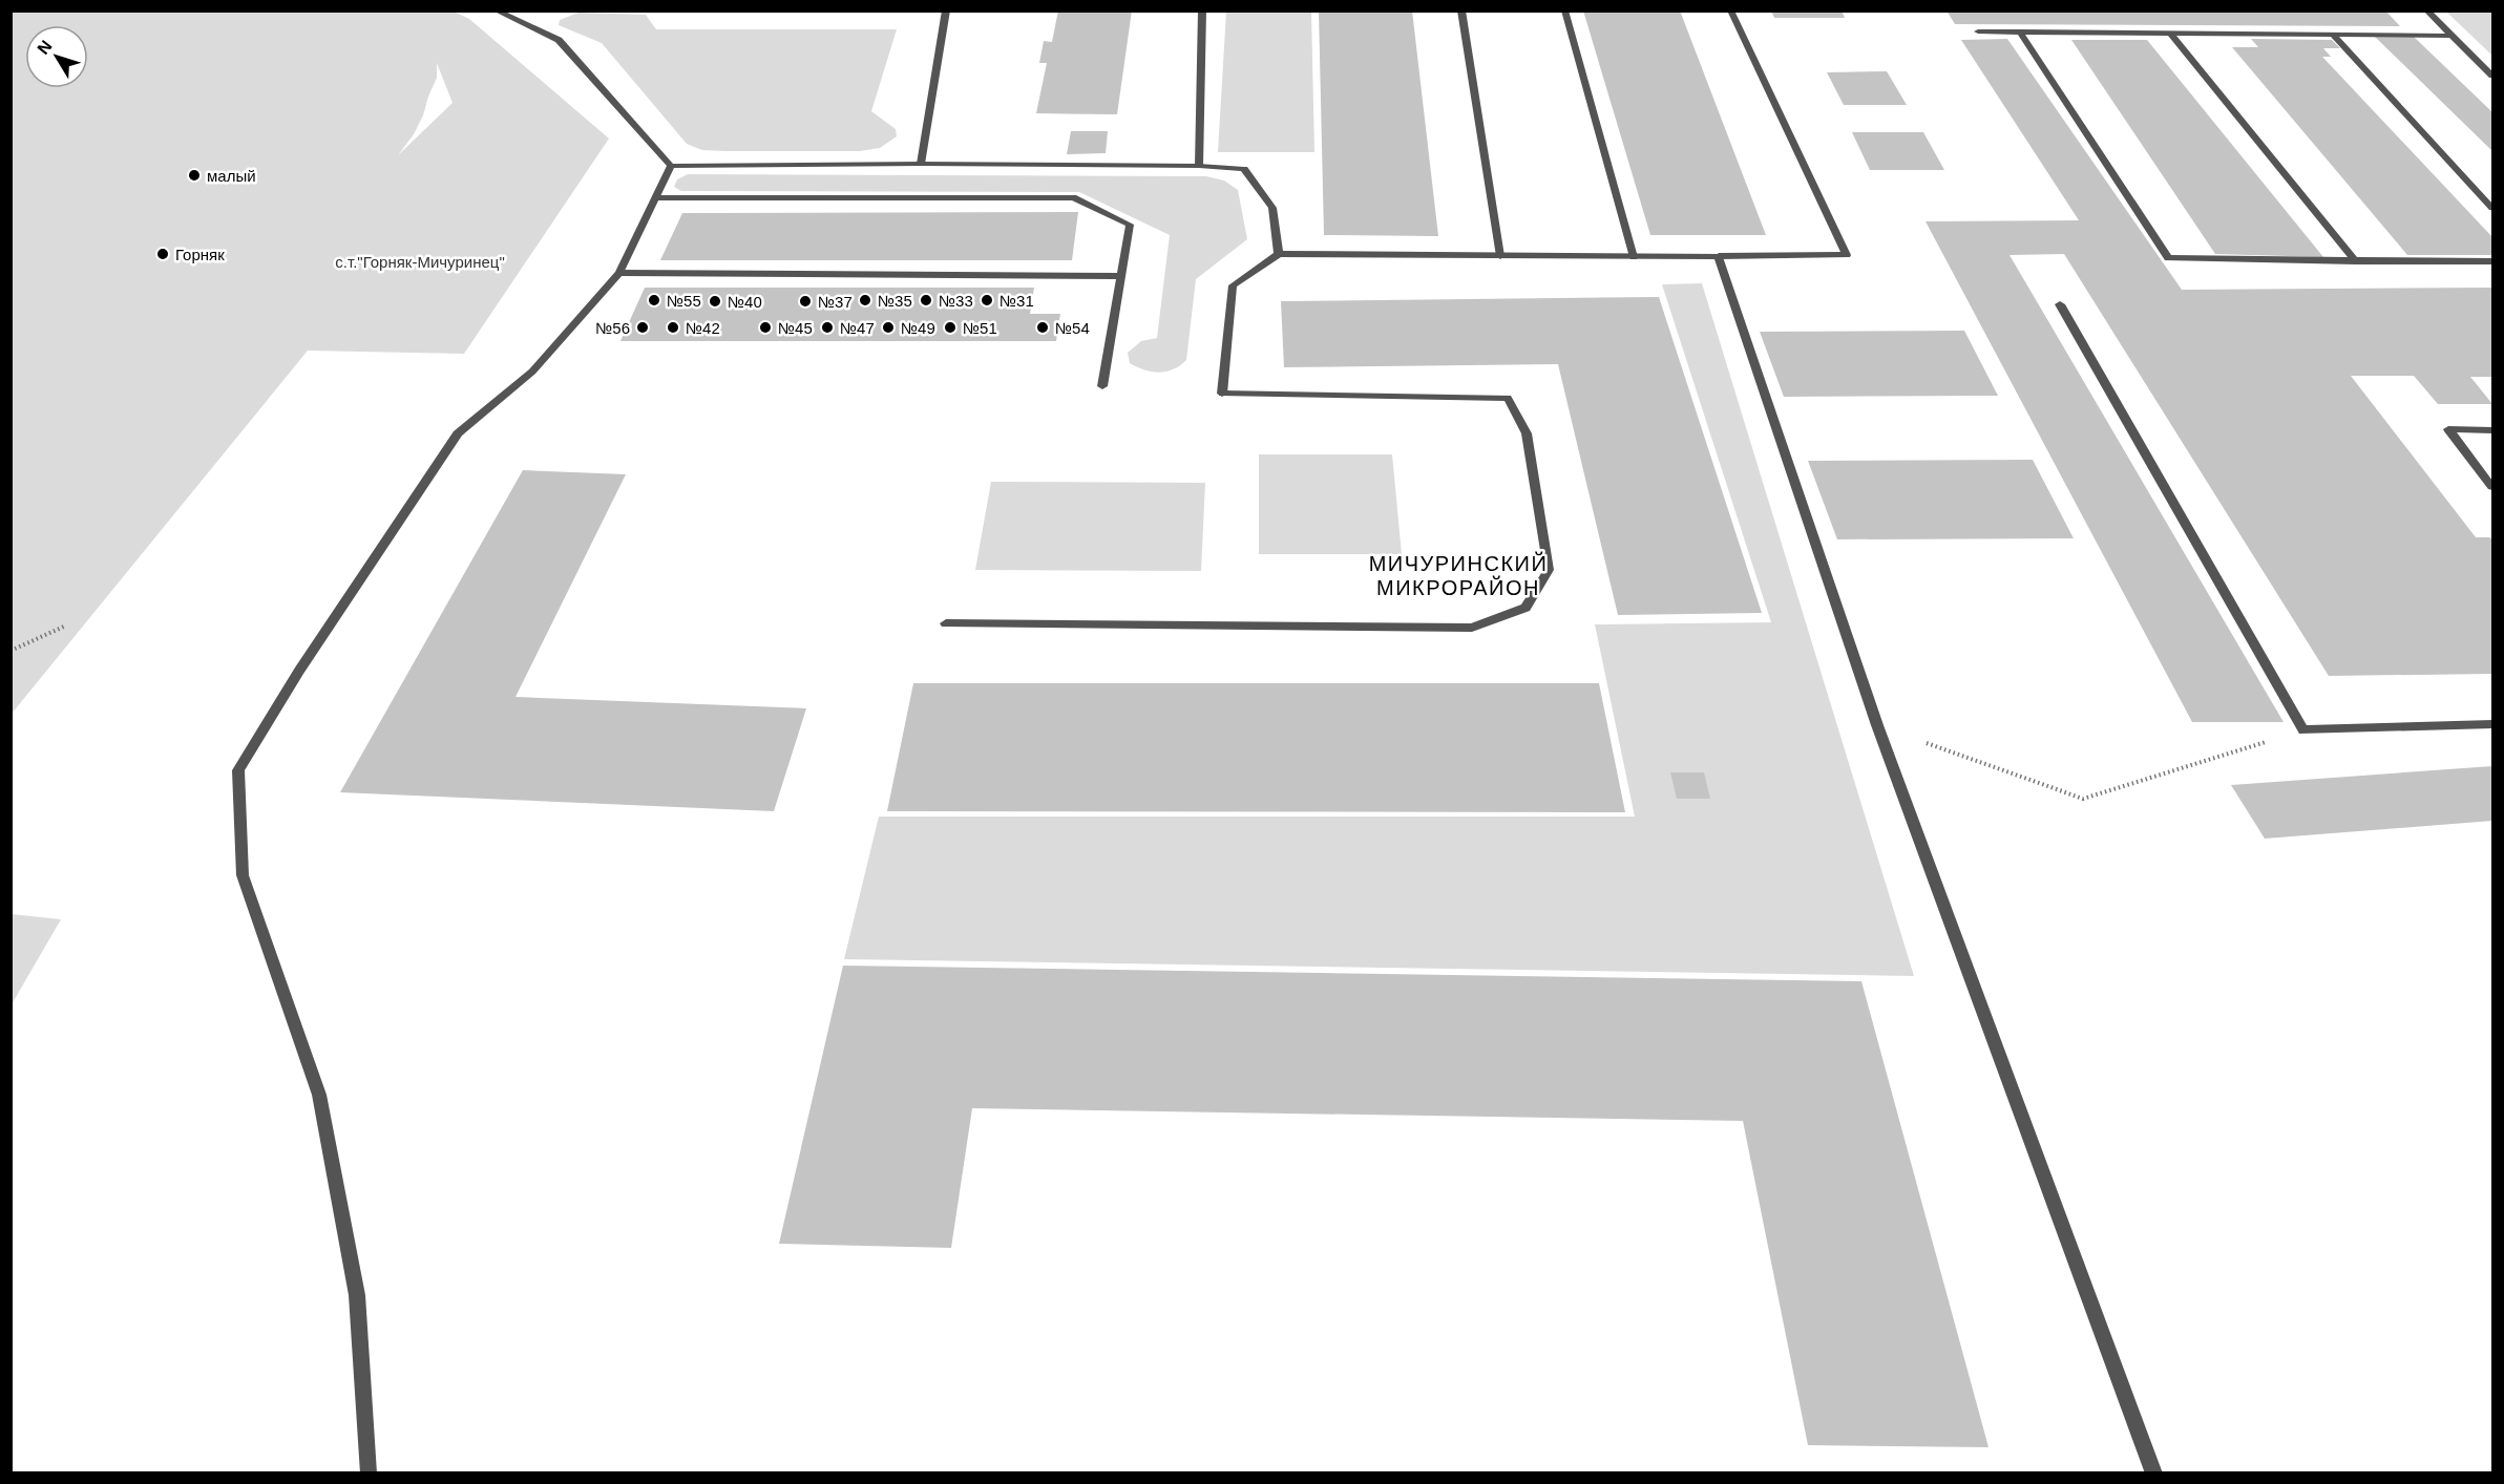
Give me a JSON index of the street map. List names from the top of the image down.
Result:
{
  "districts": ["МИЧУРИНСКИЙ МИКРОРАЙОН"],
  "parks": ["с.т.\"Горняк-Мичуринец\""],
  "places": [
    "малый",
    "Горняк",
    "№55",
    "№35",
    "№33",
    "№31",
    "№40",
    "№37",
    "№56",
    "№42",
    "№45",
    "№47",
    "№49",
    "№51",
    "№54"
  ],
  "north": "top left"
}
